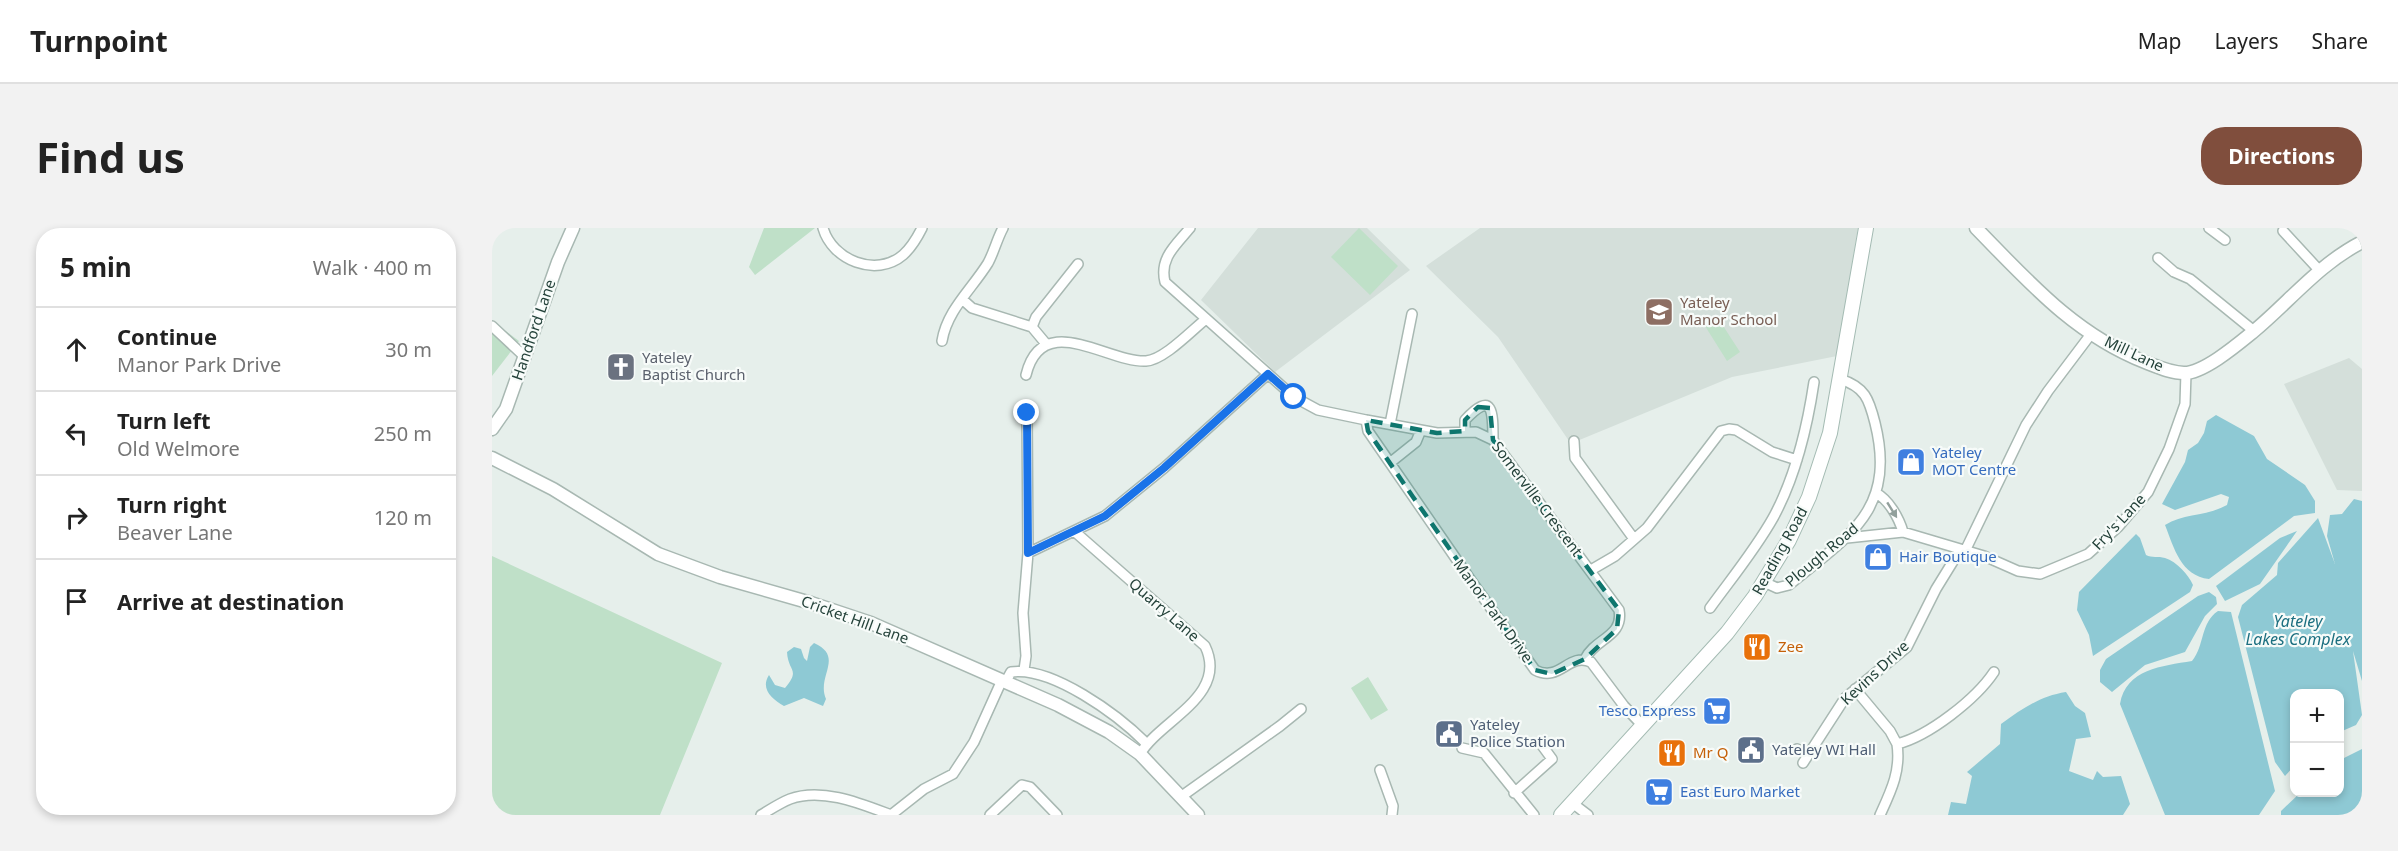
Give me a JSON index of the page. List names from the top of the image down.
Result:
{
  "streets": {
    "main road": ["Reading Road"],
    "street": [
      "Handford Lane",
      "Mill Lane",
      "Somerville Crescent",
      "Fry's Lane",
      "Plough Road",
      "Quarry Lane",
      "Manor Park Drive",
      "Cricket Hill Lane",
      "Kevins Drive"
    ]
  },
  "crossings": [
    ["Mill Lane", "Fry's Lane"],
    ["Mill Lane", "Kevins Drive"],
    ["Somerville Crescent", "Manor Park Drive"],
    ["Fry's Lane", "Plough Road"],
    ["Fry's Lane", "Kevins Drive"],
    ["Reading Road", "Plough Road"],
    ["Quarry Lane", "Cricket Hill Lane"]
  ],
  "water": ["Yateley Lakes Complex"],
  "places": {
    "school or university": ["Yateley Manor School"],
    "church": ["Yateley Baptist Church"],
    "shop": ["Yateley MOT Centre", "Hair Boutique"],
    "restaurant": ["Zee", "Mr Q"],
    "supermarket": ["Tesco Express", "East Euro Market"],
    "public building": ["Yateley Police Station", "Yateley WI Hall"]
  },
  "page": {
    "header": "Turnpoint",
    "nav": ["Map", "Layers", "Share"],
    "buttons": "Directions",
    "title": "Find us",
    "heading": ["5 min", "Walk · 400 m"],
    "list": [
      ["Continue", "Manor Park Drive", "30 m"],
      ["Turn left", "Old Welmore", "250 m"],
      ["Turn right", "Beaver Lane", "120 m"],
      "Arrive at destination"
    ],
    "map_buttons": ["+", "−"]
  }
}
